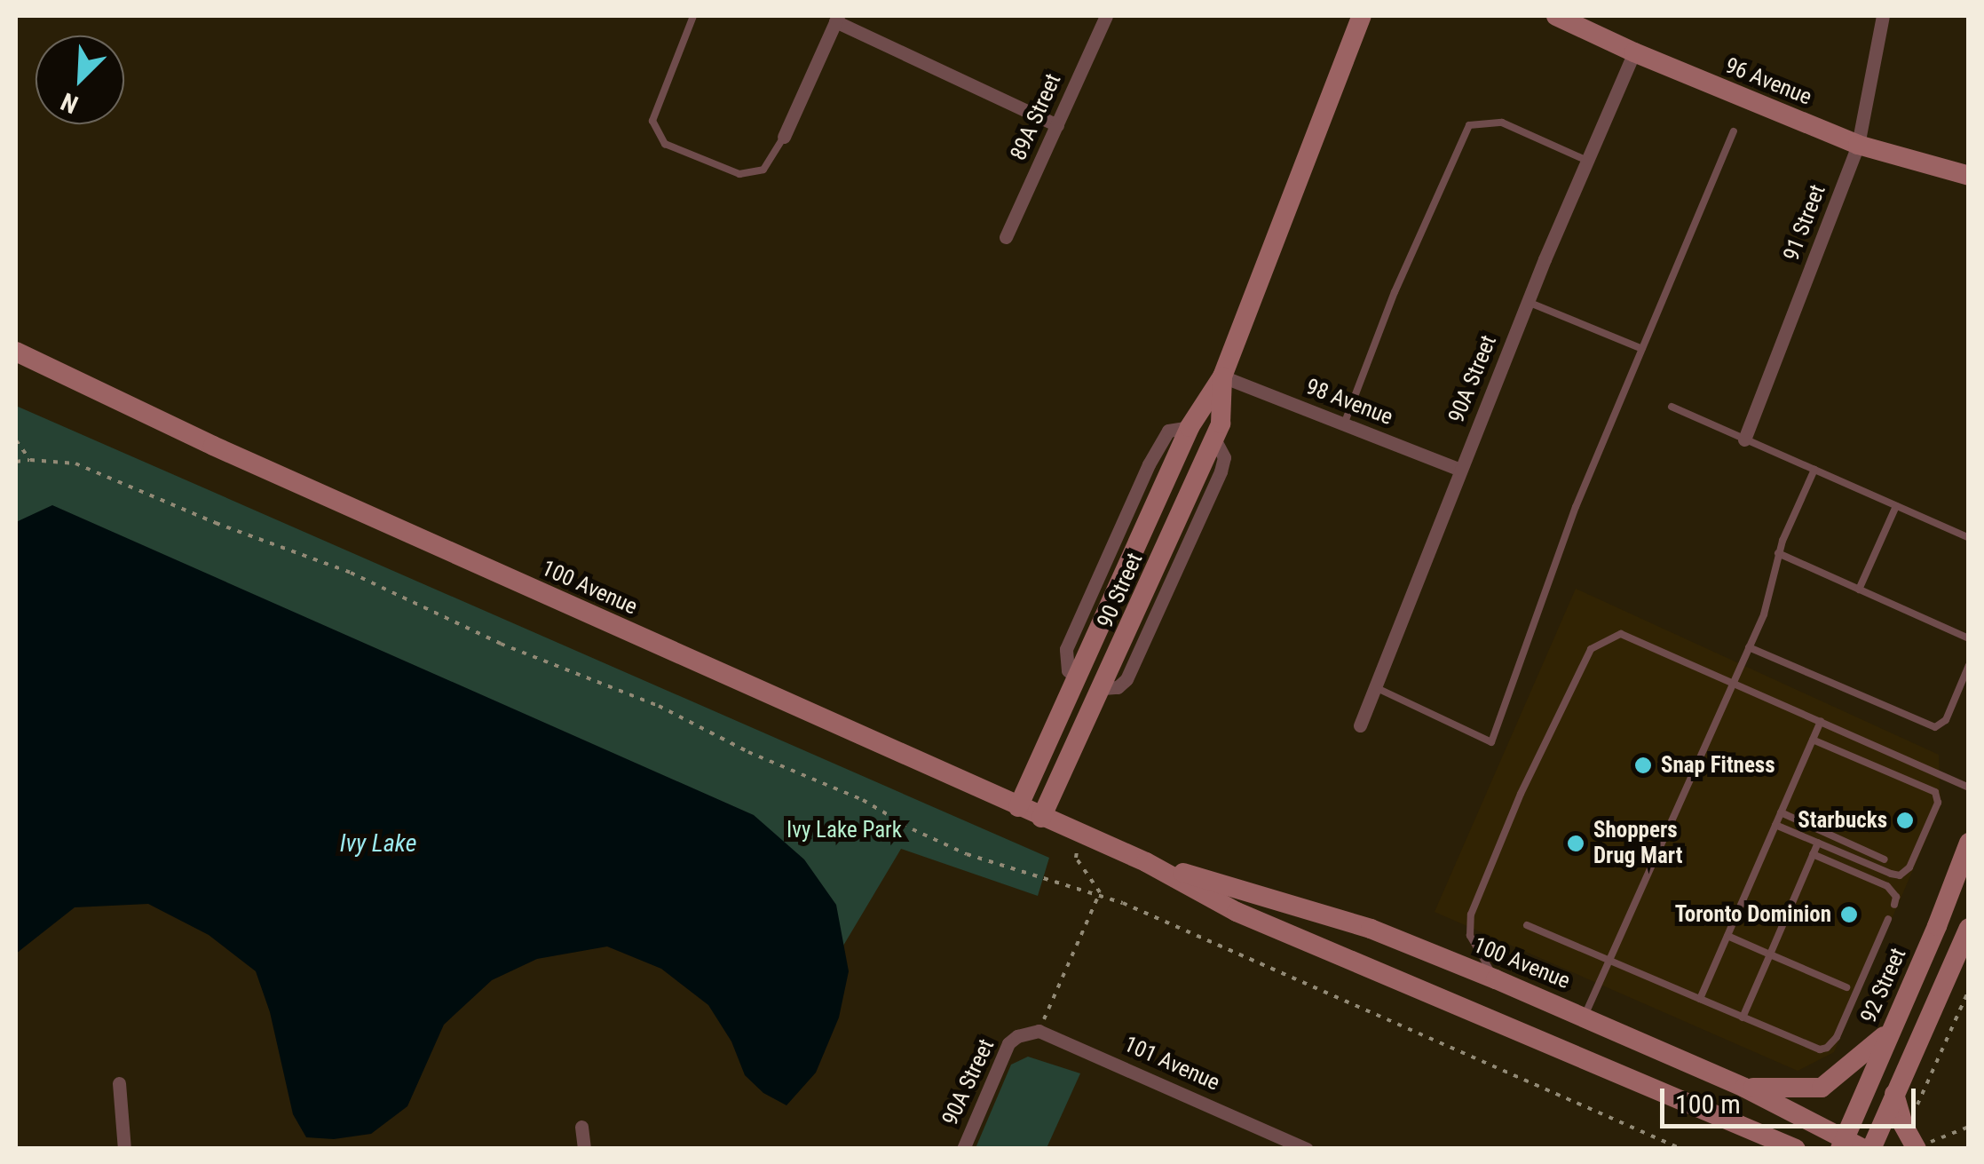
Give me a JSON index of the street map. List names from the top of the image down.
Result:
{
  "streets": {
    "main road": [
      "96 Avenue",
      "100 Avenue",
      "90 Street",
      "92 Street"
    ],
    "street": [
      "89A Street",
      "91 Street",
      "90A Street",
      "98 Avenue",
      "101 Avenue"
    ]
  },
  "crossings": [
    ["96 Avenue", "91 Street"],
    ["96 Avenue", "90A Street"],
    ["90A Street", "98 Avenue"],
    ["90A Street", "101 Avenue"],
    ["98 Avenue", "90 Street"],
    ["100 Avenue", "90 Street"],
    ["100 Avenue", "92 Street"]
  ],
  "water": ["Ivy Lake"],
  "parks": ["Ivy Lake Park"],
  "places": [
    "Snap Fitness",
    "Starbucks",
    "Shoppers Drug Mart",
    "Toronto Dominion"
  ],
  "scale_bar": "100 m",
  "north": "bottom left"
}
